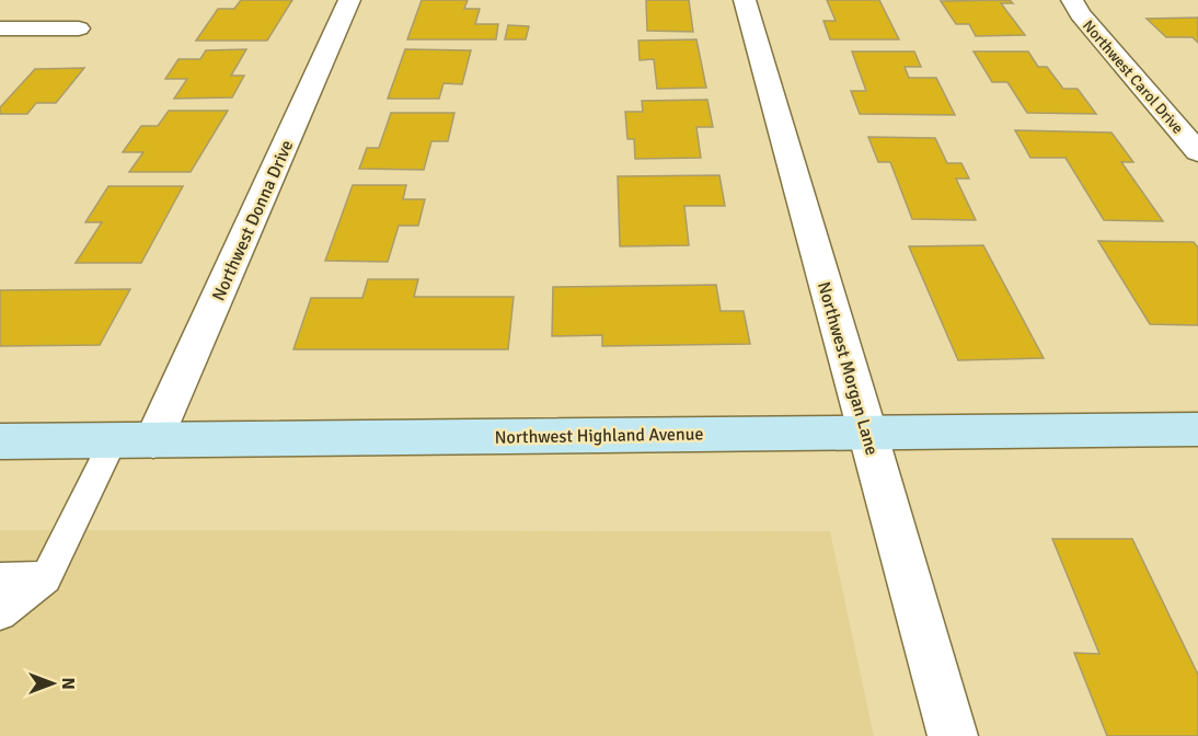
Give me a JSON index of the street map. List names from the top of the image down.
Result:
{
  "streets": {
    "main road": ["Northwest Highland Avenue"],
    "street": ["Northwest Carol Drive", "Northwest Donna Drive", "Northwest Morgan Lane"]
  },
  "crossings": [
    ["Northwest Donna Drive", "Northwest Highland Avenue"],
    ["Northwest Morgan Lane", "Northwest Highland Avenue"]
  ],
  "north": "right"
}
